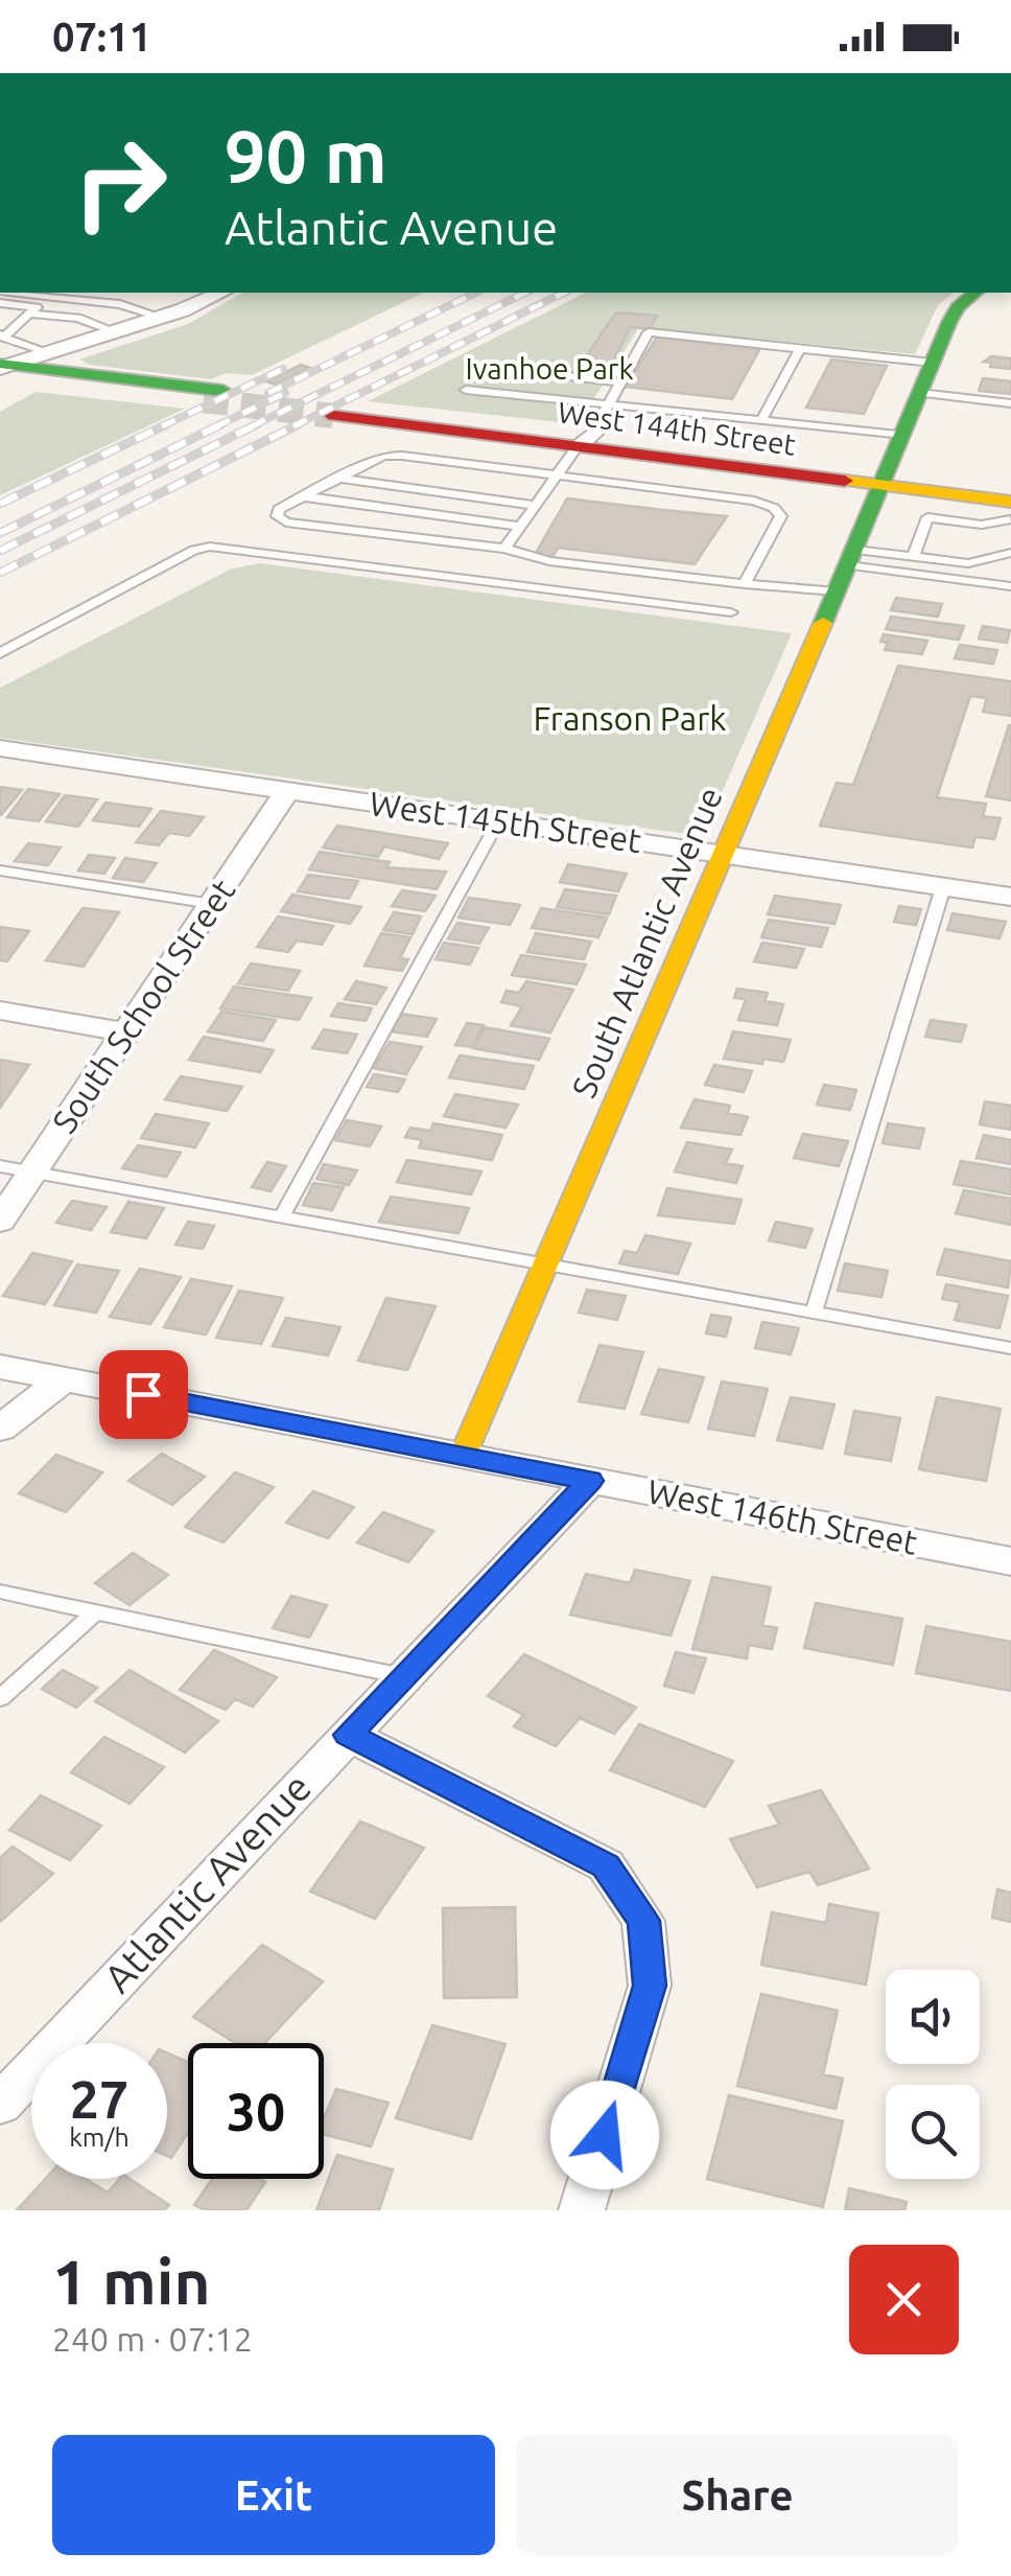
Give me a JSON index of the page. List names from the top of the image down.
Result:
{
  "streets": {
    "street": [
      "West 144th Street",
      "West 145th Street",
      "South Atlantic Avenue",
      "South School Street",
      "West 146th Street",
      "Atlantic Avenue"
    ]
  },
  "crossings": [
    ["West 144th Street", "South Atlantic Avenue"],
    ["West 145th Street", "South Atlantic Avenue"],
    ["West 145th Street", "South School Street"],
    ["South Atlantic Avenue", "West 146th Street"],
    ["West 146th Street", "Atlantic Avenue"]
  ],
  "parks": ["Ivanhoe Park", "Franson Park"],
  "page": {
    "status": "07:11",
    "turn": ["90 m", "Atlantic Avenue"],
    "speed": "27 km/h",
    "limit": "30",
    "heading": ["1 min", "240 m · 07:12"],
    "buttons": ["Exit", "Share"]
  }
}
